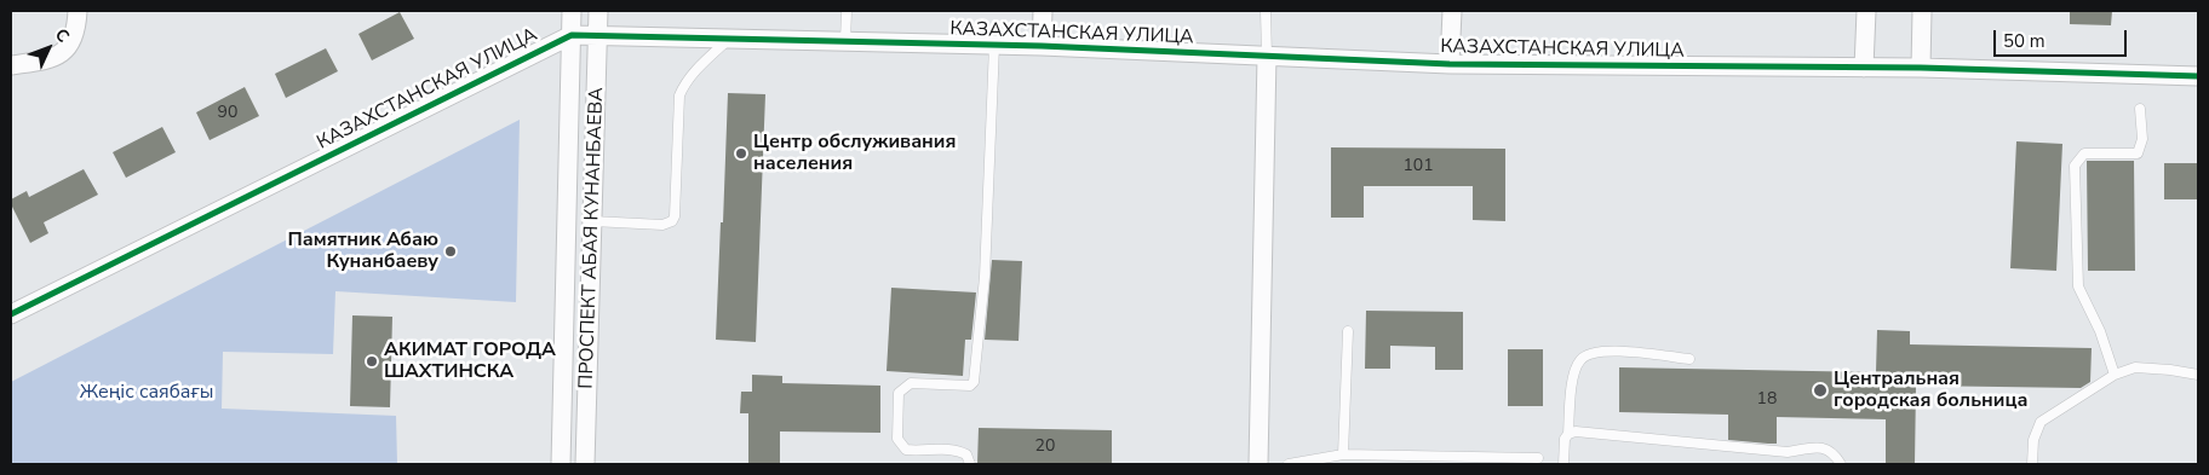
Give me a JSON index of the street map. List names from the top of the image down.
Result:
{
  "streets": {
    "street": ["КАЗАХСТАНСКАЯ УЛИЦА", "ПРОСПЕКТ АБАЯ КУНАНБАЕВА"]
  },
  "crossings": [
    ["КАЗАХСТАНСКАЯ УЛИЦА", "ПРОСПЕКТ АБАЯ КУНАНБАЕВА"]
  ],
  "parks": ["Жеңіс саябағы"],
  "places": [
    "Центр обслуживания населения",
    "Памятник Абаю Кунанбаеву",
    "АКИМАТ ГОРОДА ШАХТИНСКА",
    "Центральная городская больница"
  ],
  "house_numbers": [
    "90",
    "101",
    "18",
    "20"
  ],
  "scale_bar": "50 m",
  "north": "top right"
}
